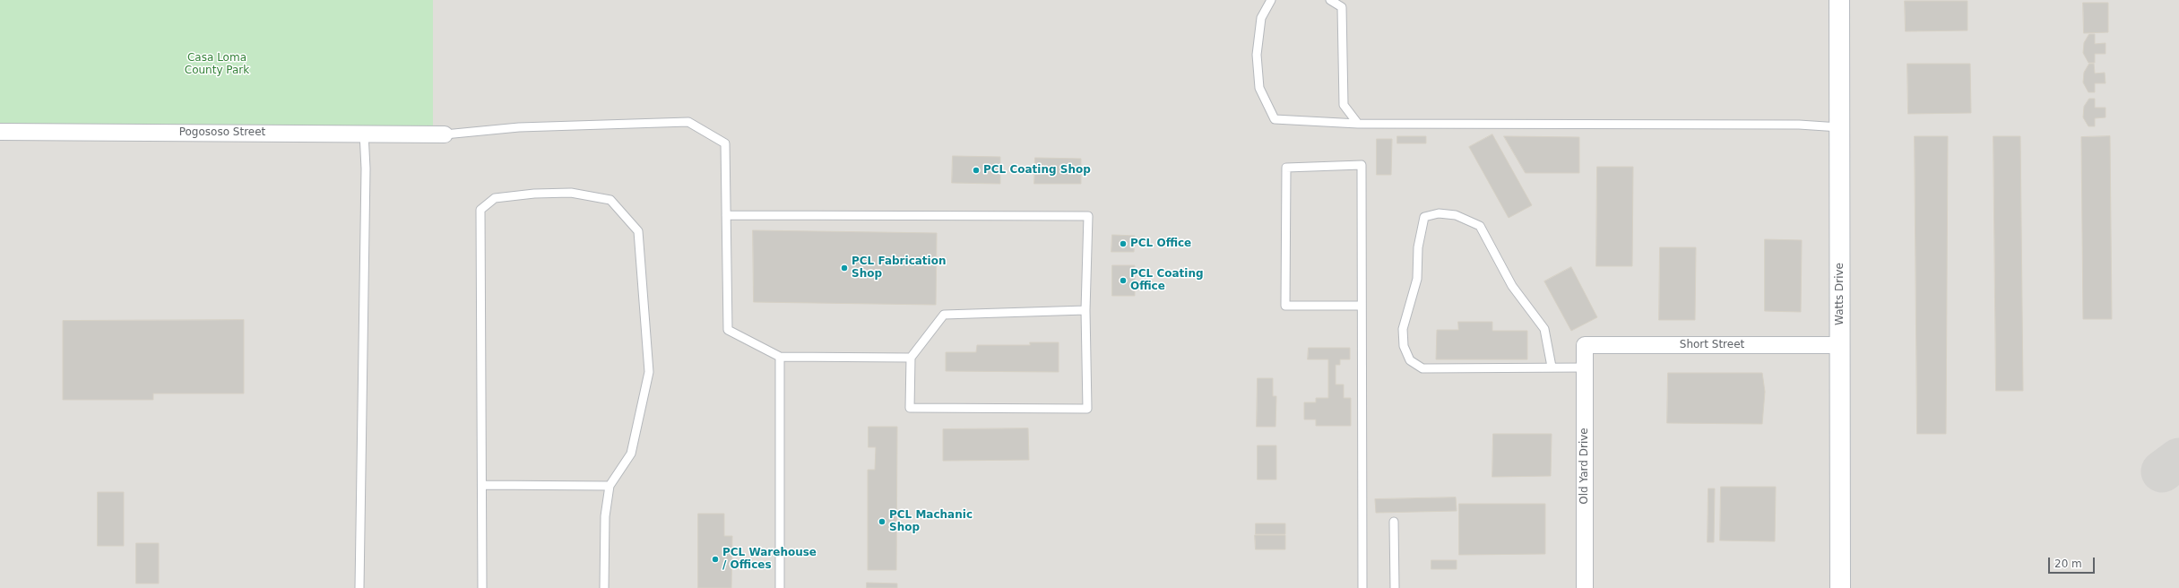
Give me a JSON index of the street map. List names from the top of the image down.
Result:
{
  "streets": {
    "street": [
      "Pogososo Street",
      "Watts Drive",
      "Short Street",
      "Old Yard Drive"
    ]
  },
  "crossings": [
    ["Watts Drive", "Short Street"],
    ["Short Street", "Old Yard Drive"]
  ],
  "parks": ["Casa Loma County Park"],
  "places": [
    "PCL Coating Shop",
    "PCL Office",
    "PCL Fabrication Shop",
    "PCL Coating Office",
    "PCL Machanic Shop",
    "PCL Warehouse / Offices"
  ],
  "scale_bar": "20 m"
}
